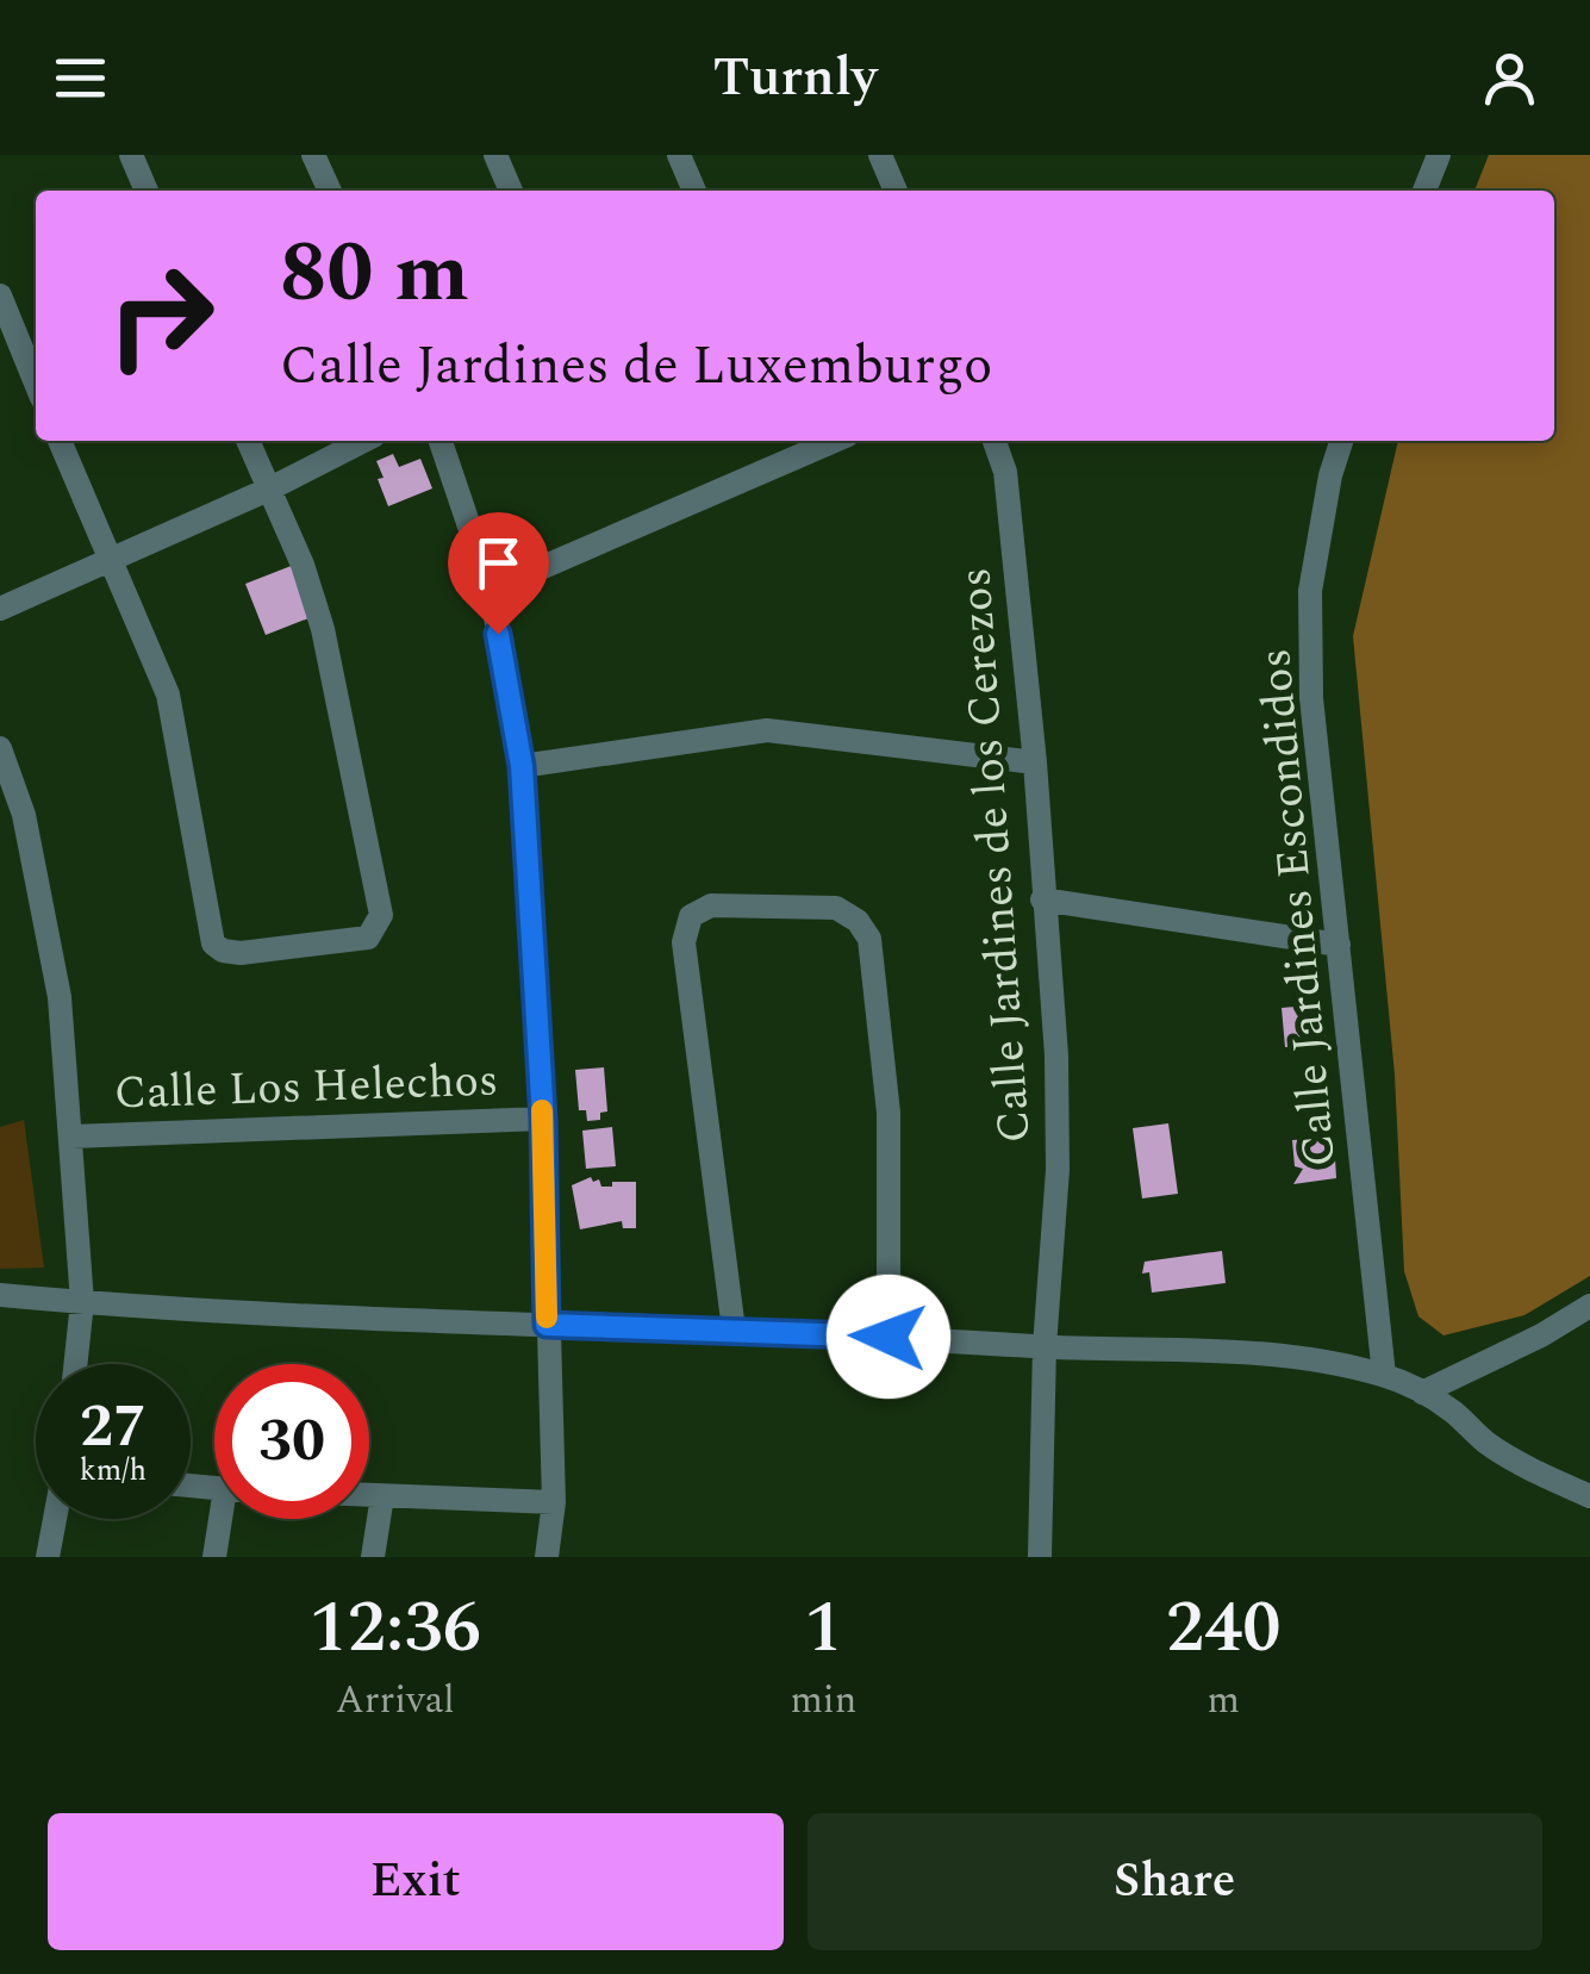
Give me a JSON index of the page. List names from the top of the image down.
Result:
{
  "streets": {
    "street": ["Calle Jardines de los Cerezos", "Calle Jardines Escondidos", "Calle Los Helechos"]
  },
  "page": {
    "header": "Turnly",
    "turn": ["80 m", "Calle Jardines de Luxemburgo"],
    "speed": "27 km/h",
    "limit": "30",
    "eta": [
      "12:36",
      "Arrival",
      "1",
      "min",
      "240",
      "m"
    ],
    "buttons": ["Exit", "Share"]
  }
}
